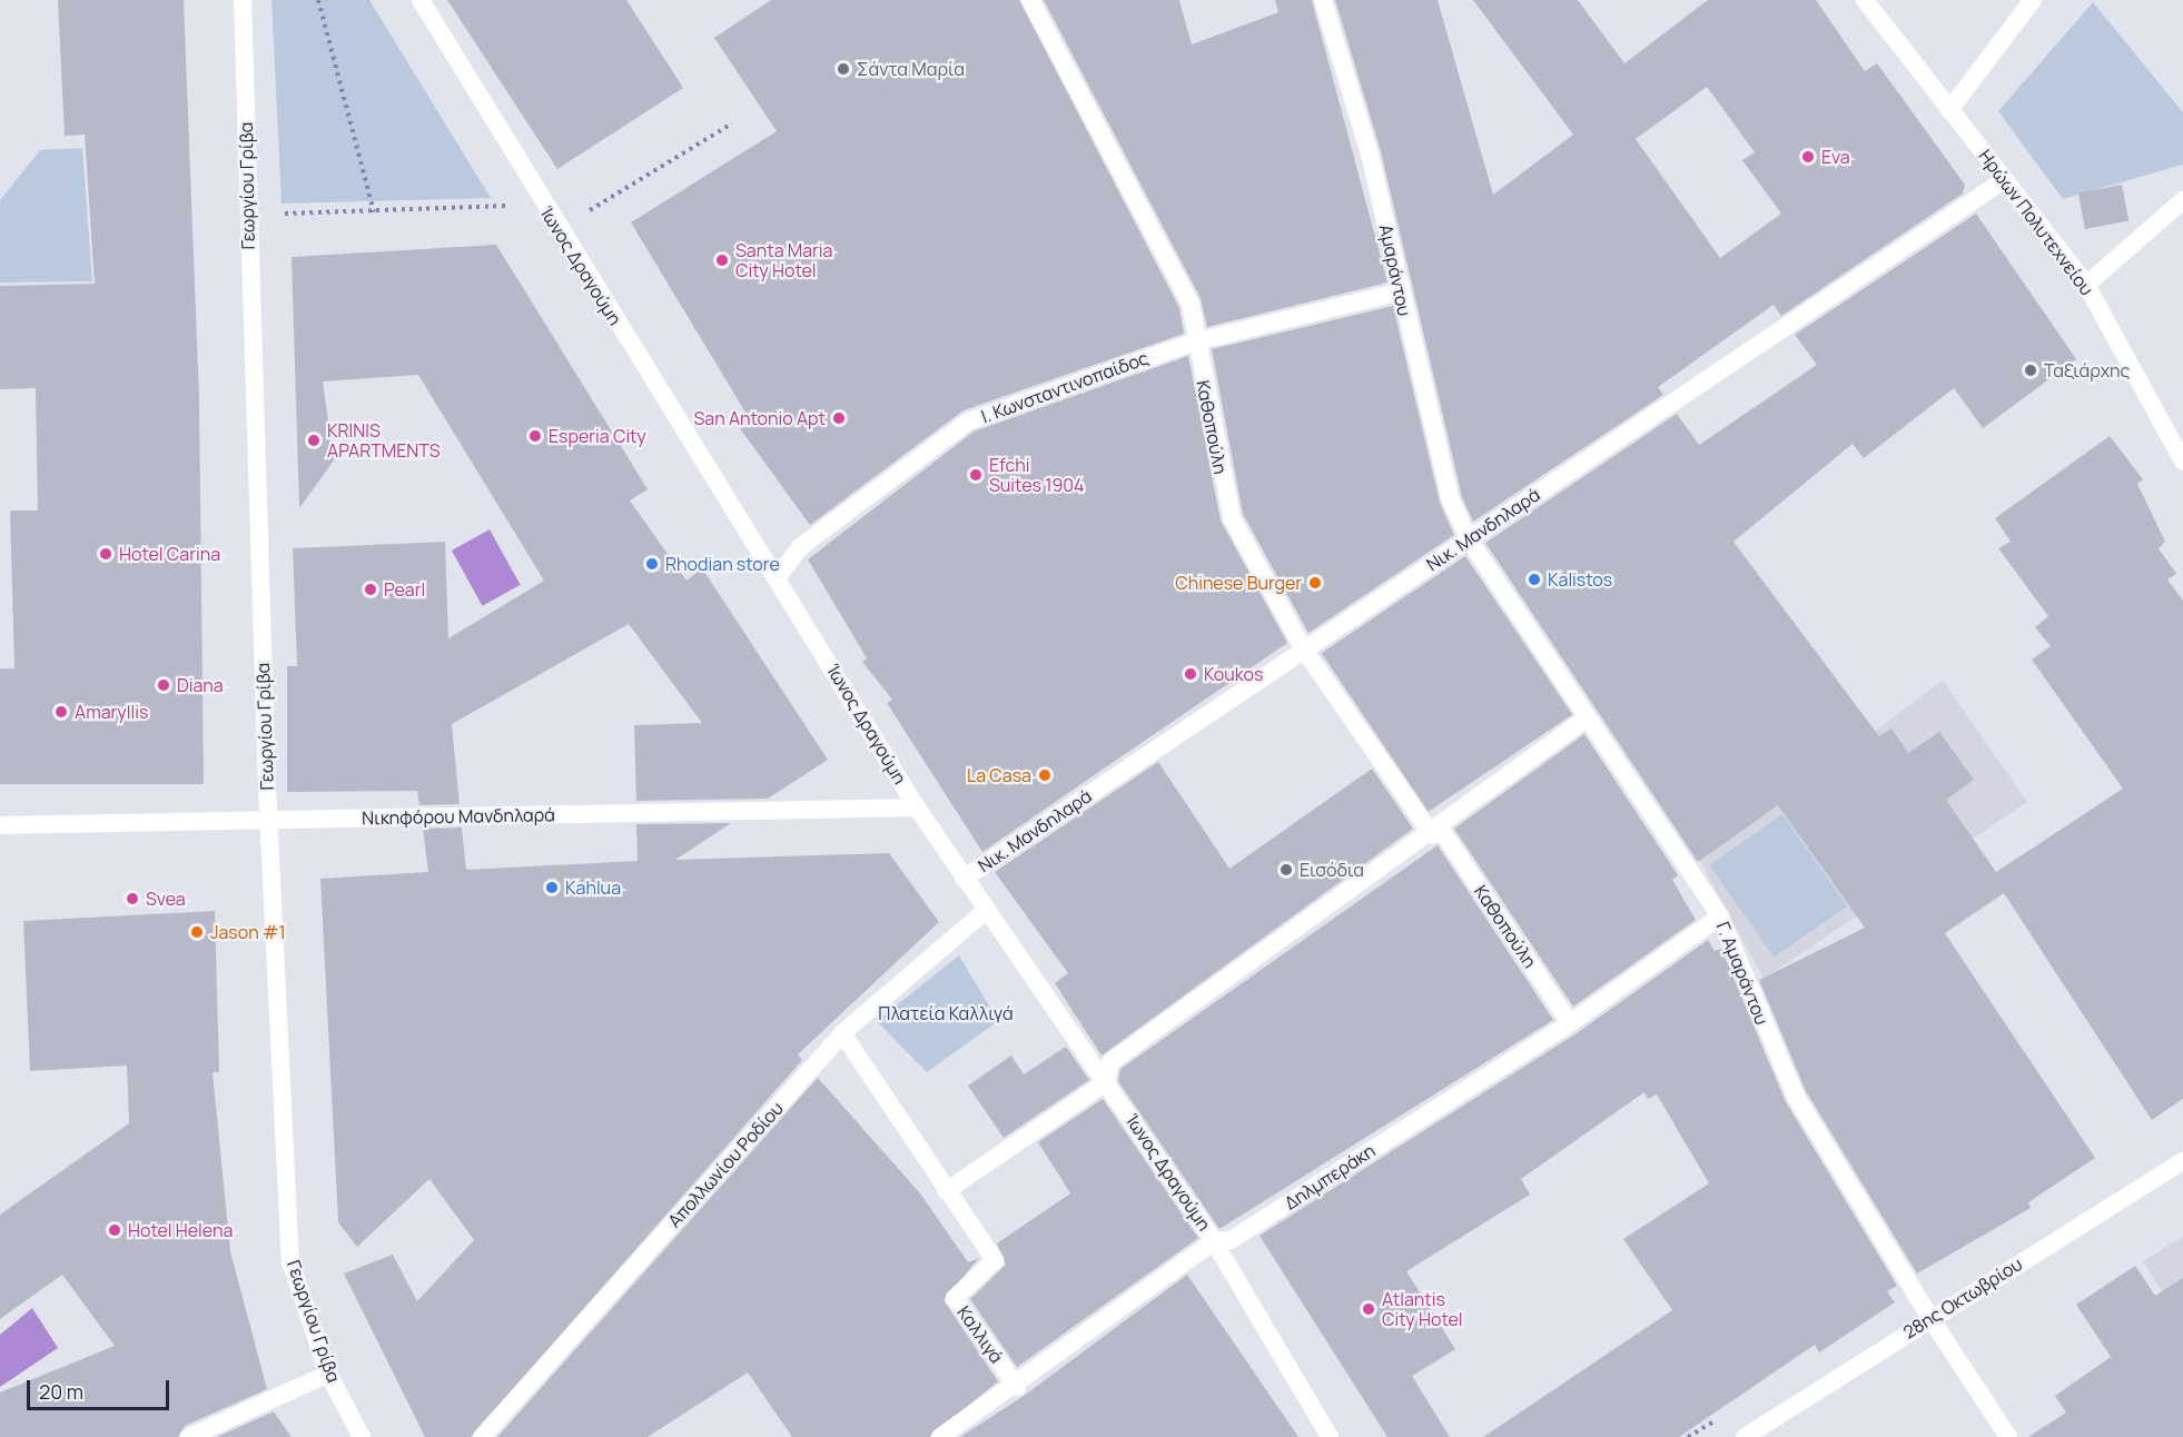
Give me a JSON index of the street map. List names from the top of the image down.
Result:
{
  "streets": {
    "street": [
      "Γεωργίου Γρίβα",
      "Ηρώων Πολυτεχνείου",
      "Ίωνος Δραγούμη",
      "Αμαράντου",
      "Ι. Κωνσταντινοπαίδος",
      "Καθοπούλη",
      "Νικ. Μανδηλαρά",
      "Νικηφόρου Μανδηλαρά",
      "Γ. Αμαράντου",
      "Απολλωνίου Ροδίου",
      "Δηλμπεράκη",
      "28ης Οκτωβρίου",
      "Καλλιγά"
    ]
  },
  "crossings": [
    ["Γεωργίου Γρίβα", "Νικηφόρου Μανδηλαρά"],
    ["Ηρώων Πολυτεχνείου", "Νικ. Μανδηλαρά"],
    ["Ίωνος Δραγούμη", "Ι. Κωνσταντινοπαίδος"],
    ["Ίωνος Δραγούμη", "Νικ. Μανδηλαρά"],
    ["Ίωνος Δραγούμη", "Νικηφόρου Μανδηλαρά"],
    ["Ίωνος Δραγούμη", "Απολλωνίου Ροδίου"],
    ["Ίωνος Δραγούμη", "Δηλμπεράκη"],
    ["Αμαράντου", "Ι. Κωνσταντινοπαίδος"],
    ["Αμαράντου", "Νικ. Μανδηλαρά"],
    ["Αμαράντου", "Γ. Αμαράντου"],
    ["Ι. Κωνσταντινοπαίδος", "Καθοπούλη"],
    ["Καθοπούλη", "Νικ. Μανδηλαρά"],
    ["Καθοπούλη", "Δηλμπεράκη"],
    ["Νικ. Μανδηλαρά", "Γ. Αμαράντου"],
    ["Γ. Αμαράντου", "Δηλμπεράκη"],
    ["Γ. Αμαράντου", "28ης Οκτωβρίου"],
    ["Απολλωνίου Ροδίου", "Καλλιγά"],
    ["Δηλμπεράκη", "Καλλιγά"]
  ],
  "parks": ["Πλατεία Καλλιγά"],
  "places": [
    "Σάντα Μαρία",
    "Eva",
    "Santa Maria City Hotel",
    "Ταξιάρχης",
    "San Antonio Apt",
    "Esperia City",
    "KRINIS APARTMENTS",
    "Efchi Suites 1904",
    "Hotel Carina",
    "Rhodian store",
    "Kalistos",
    "Chinese Burger",
    "Pearl",
    "Koukos",
    "Diana",
    "Amaryllis",
    "La Casa",
    "Εισόδια",
    "Kahlua",
    "Svea",
    "Jason #1",
    "Hotel Helena",
    "Atlantis City Hotel"
  ],
  "scale_bar": "20 m"
}
